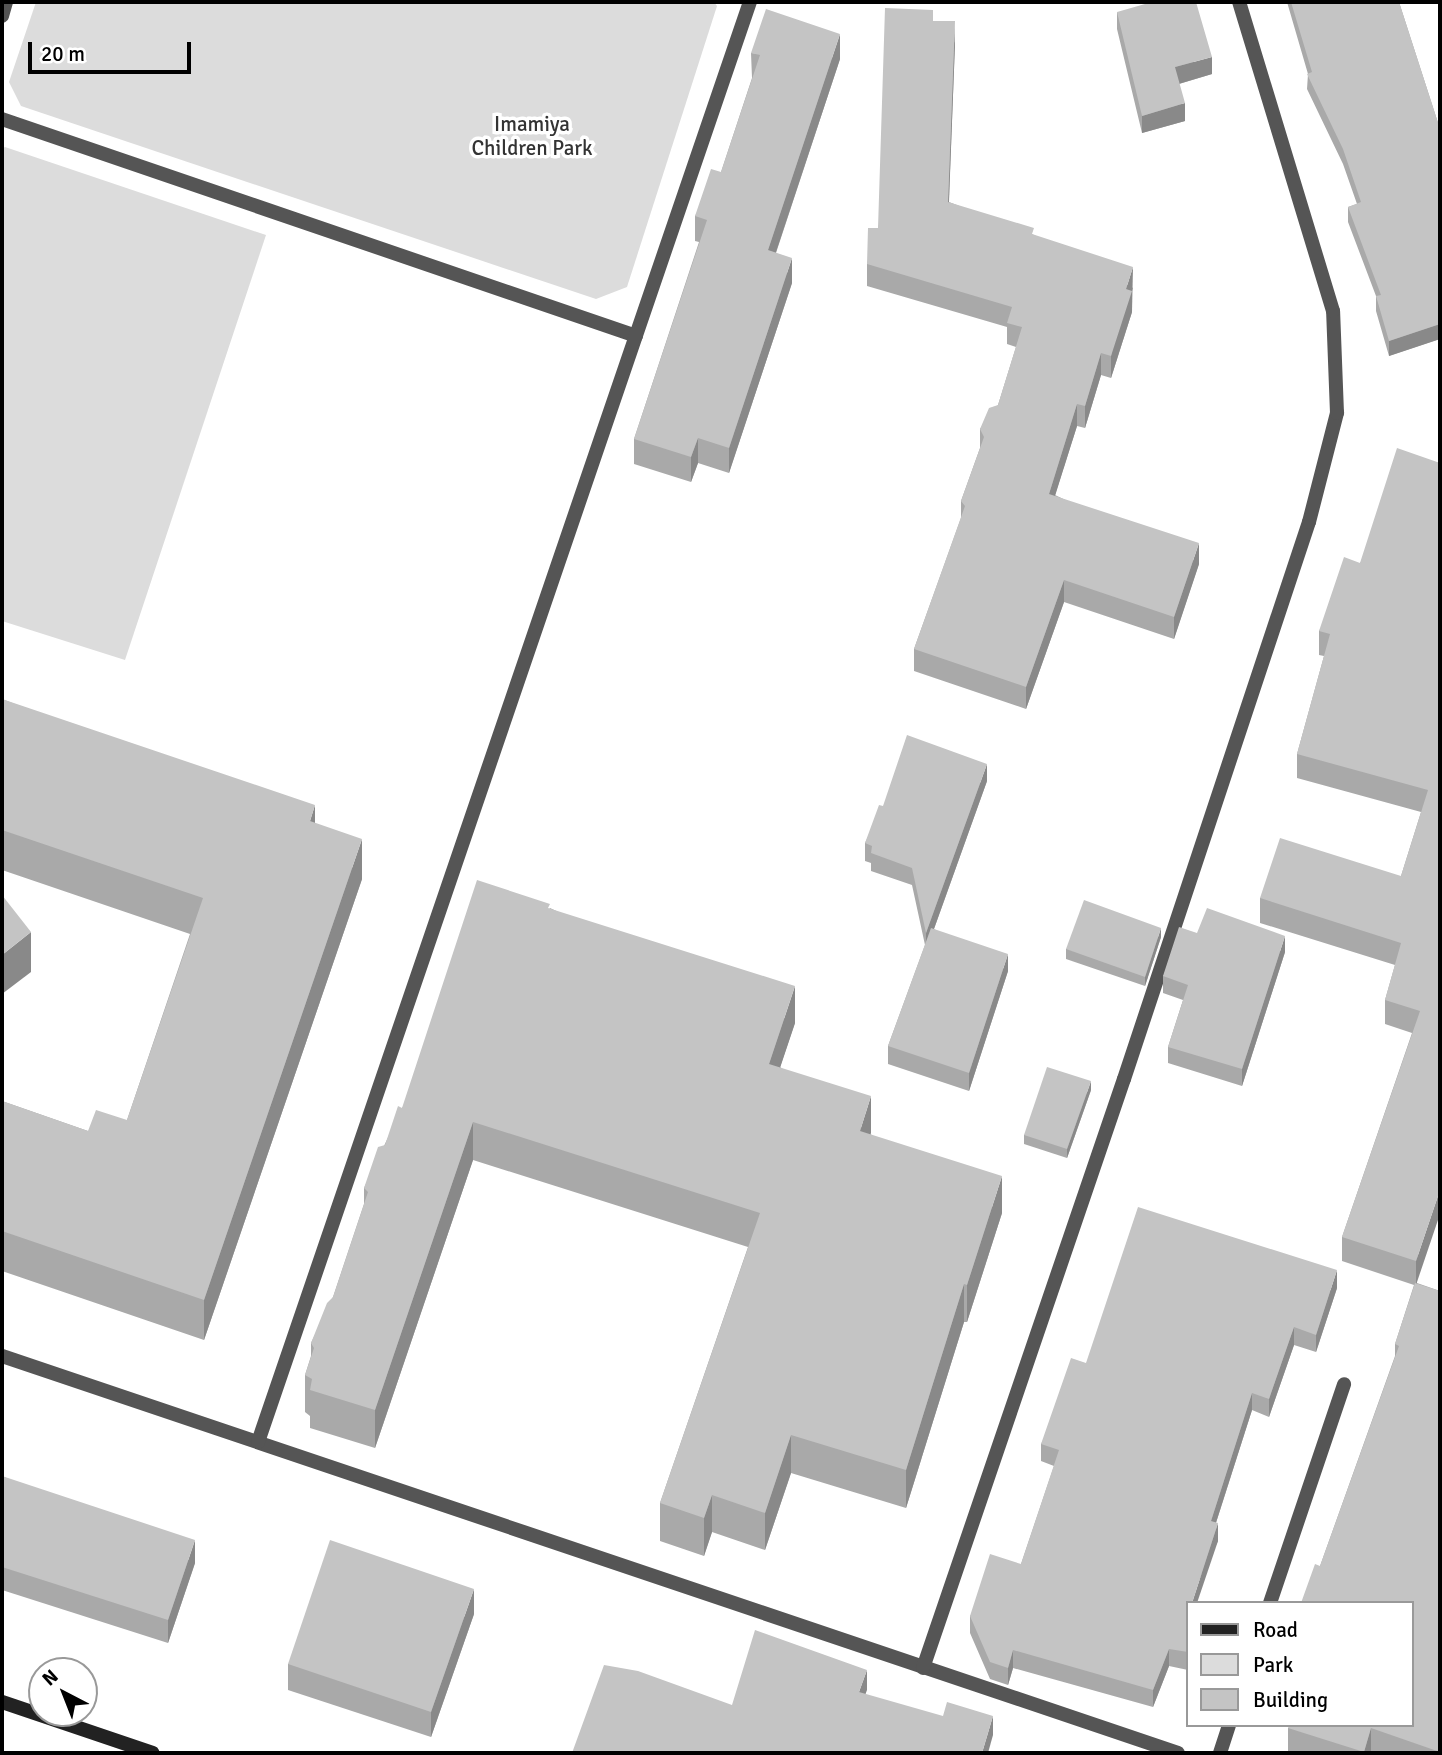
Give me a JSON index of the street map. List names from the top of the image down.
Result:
{
  "parks": ["Imamiya Children Park"],
  "legend": ["Road", "Park", "Building"],
  "scale_bar": "20 m",
  "north": "top left"
}
